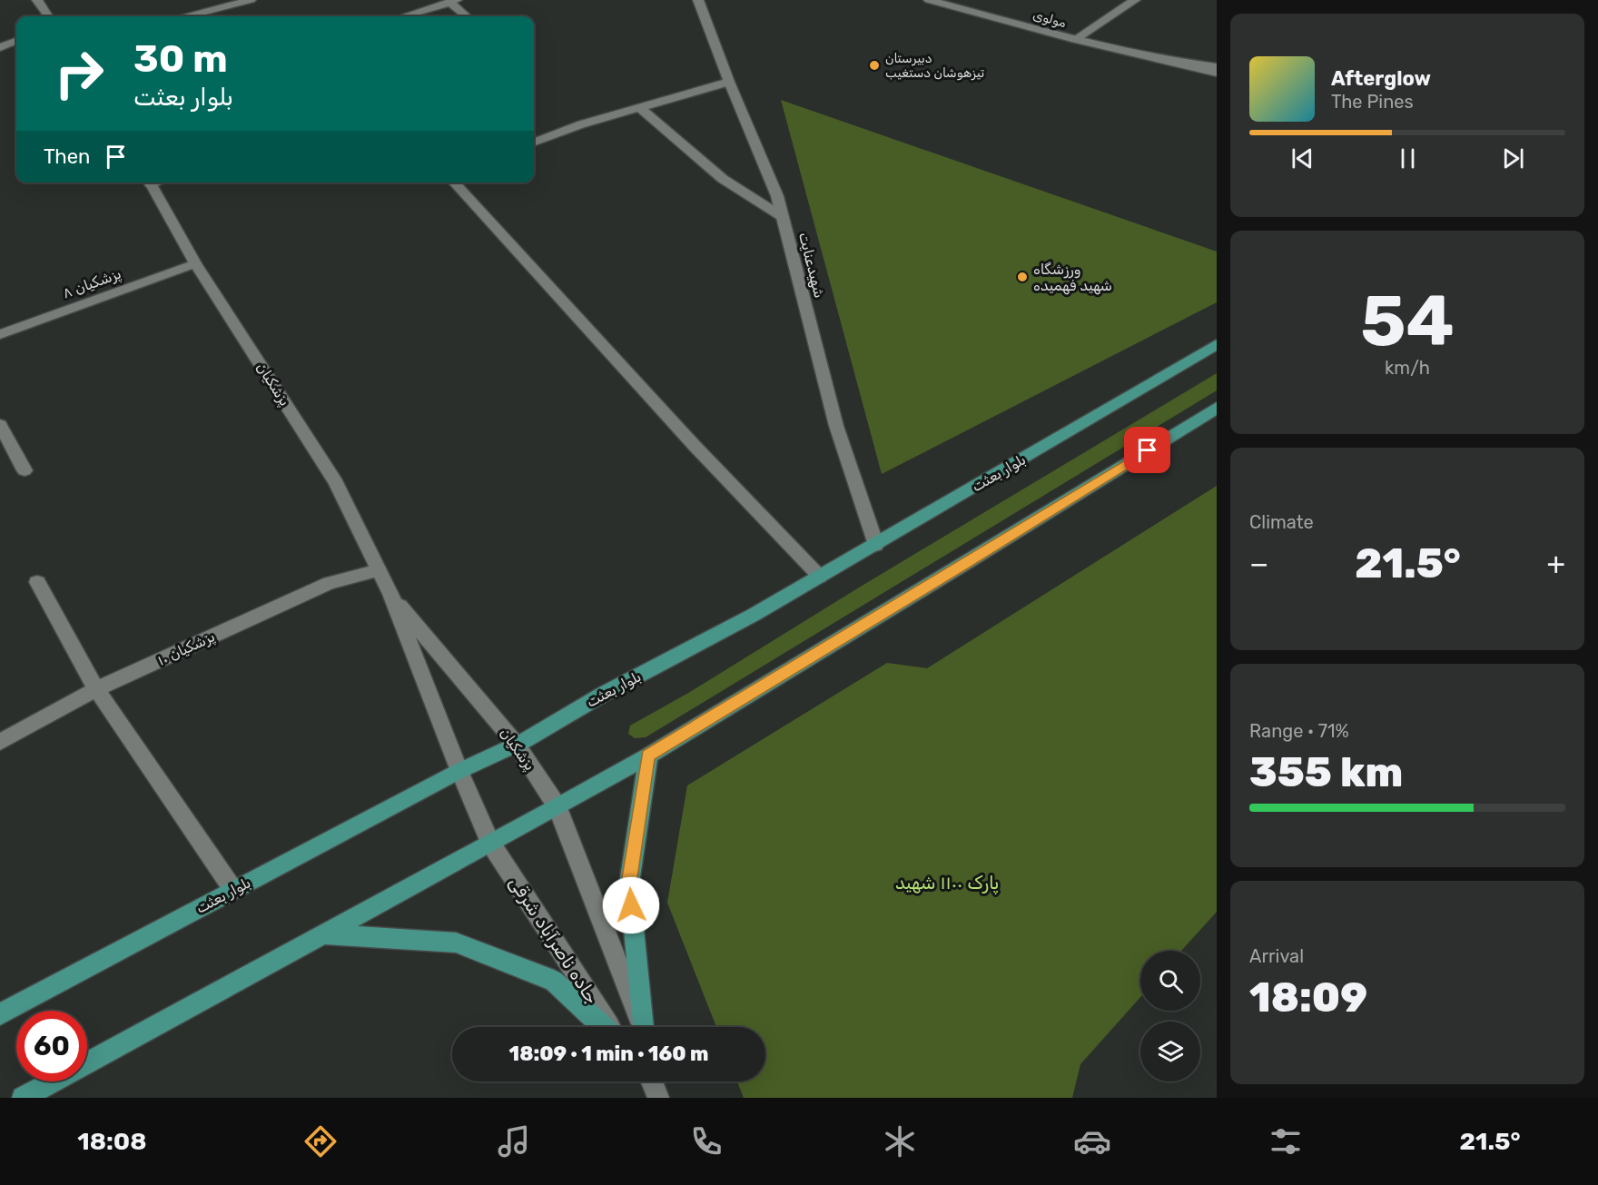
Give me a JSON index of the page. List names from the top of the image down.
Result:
{
  "streets": {
    "main road": ["بلوار بعثت"],
    "street": [
      "مولوی",
      "شهیدعنایت",
      "پزشکیان ۸",
      "پزشکیان",
      "پزشکیان ۱۰",
      "جاده ناصرآباد شرقی"
    ]
  },
  "crossings": [
    ["شهیدعنایت", "بلوار بعثت"],
    ["پزشکیان ۸", "پزشکیان"],
    ["پزشکیان", "بلوار بعثت"],
    ["پزشکیان", "پزشکیان ۱۰"],
    ["پزشکیان", "جاده ناصرآباد شرقی"]
  ],
  "parks": ["پارک ۱۱۰۰ شهید"],
  "places": ["دبیرستان تیزهوشان دستغيب", "ورزشگاه شهید فهمیده"],
  "page": {
    "turn": ["30 m", "بلوار بعثت"],
    "song": ["Afterglow", "The Pines"],
    "then": "Then",
    "tile": [
      ["54", "km/h"],
      "Climate",
      ["Range · 71%", "355 km"],
      ["Arrival", "18:09"]
    ],
    "heat": ["−", "21.5°", "+"],
    "limit": "60",
    "trip": "18:09 · 1 min · 160 m",
    "tabs": ["18:08", "21.5°"]
  }
}
